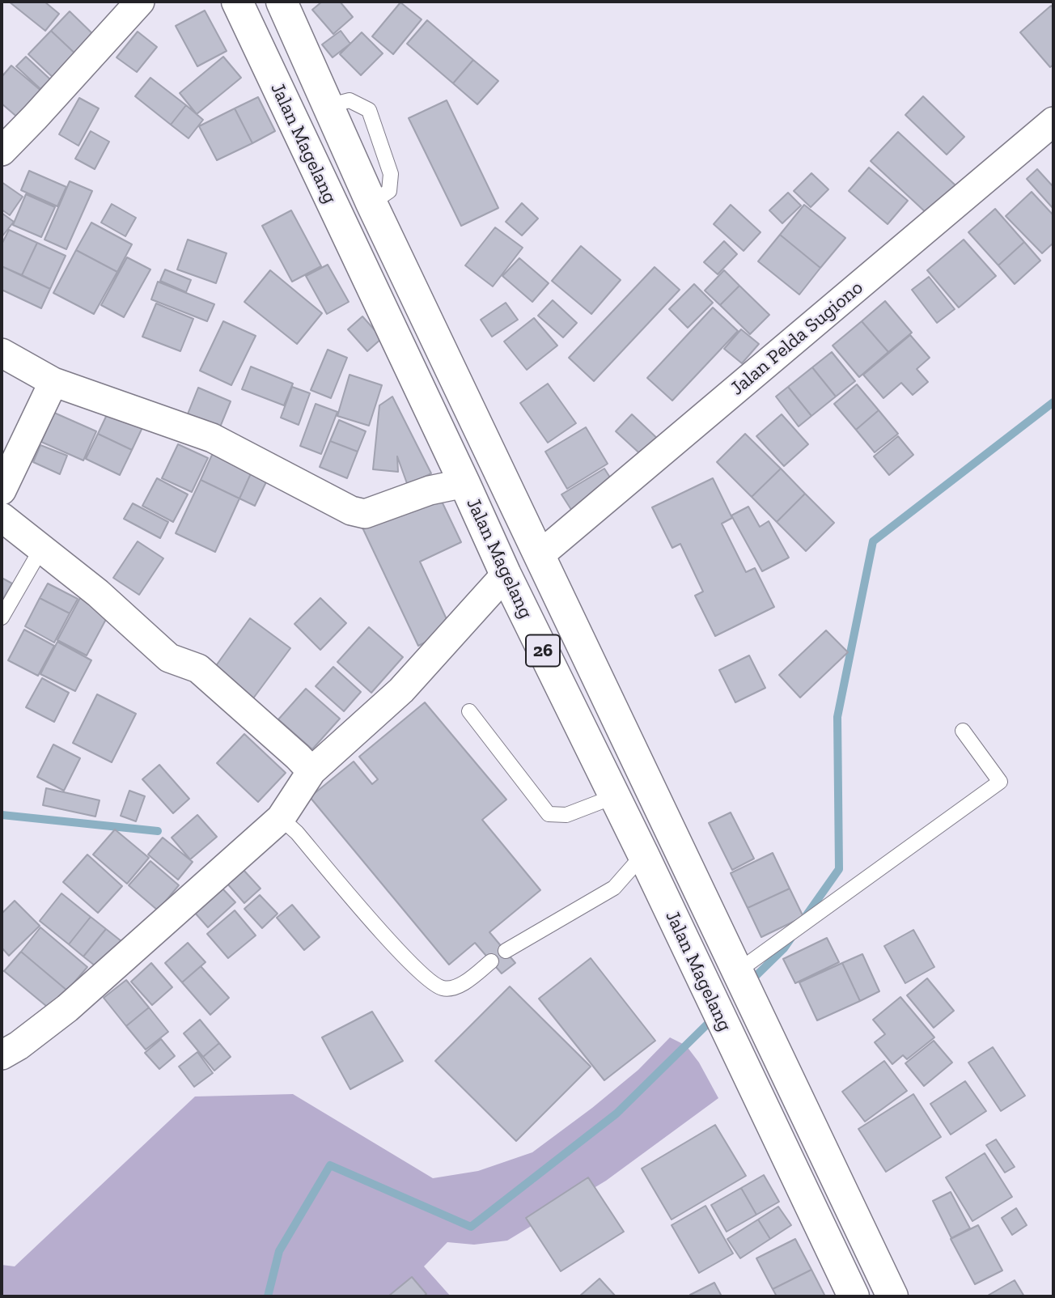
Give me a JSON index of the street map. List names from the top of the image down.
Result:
{
  "streets": {
    "highway": ["Jalan Magelang", "26"],
    "street": ["Jalan Pelda Sugiono"]
  },
  "crossings": [
    ["Jalan Magelang", "Jalan Pelda Sugiono"]
  ]
}
